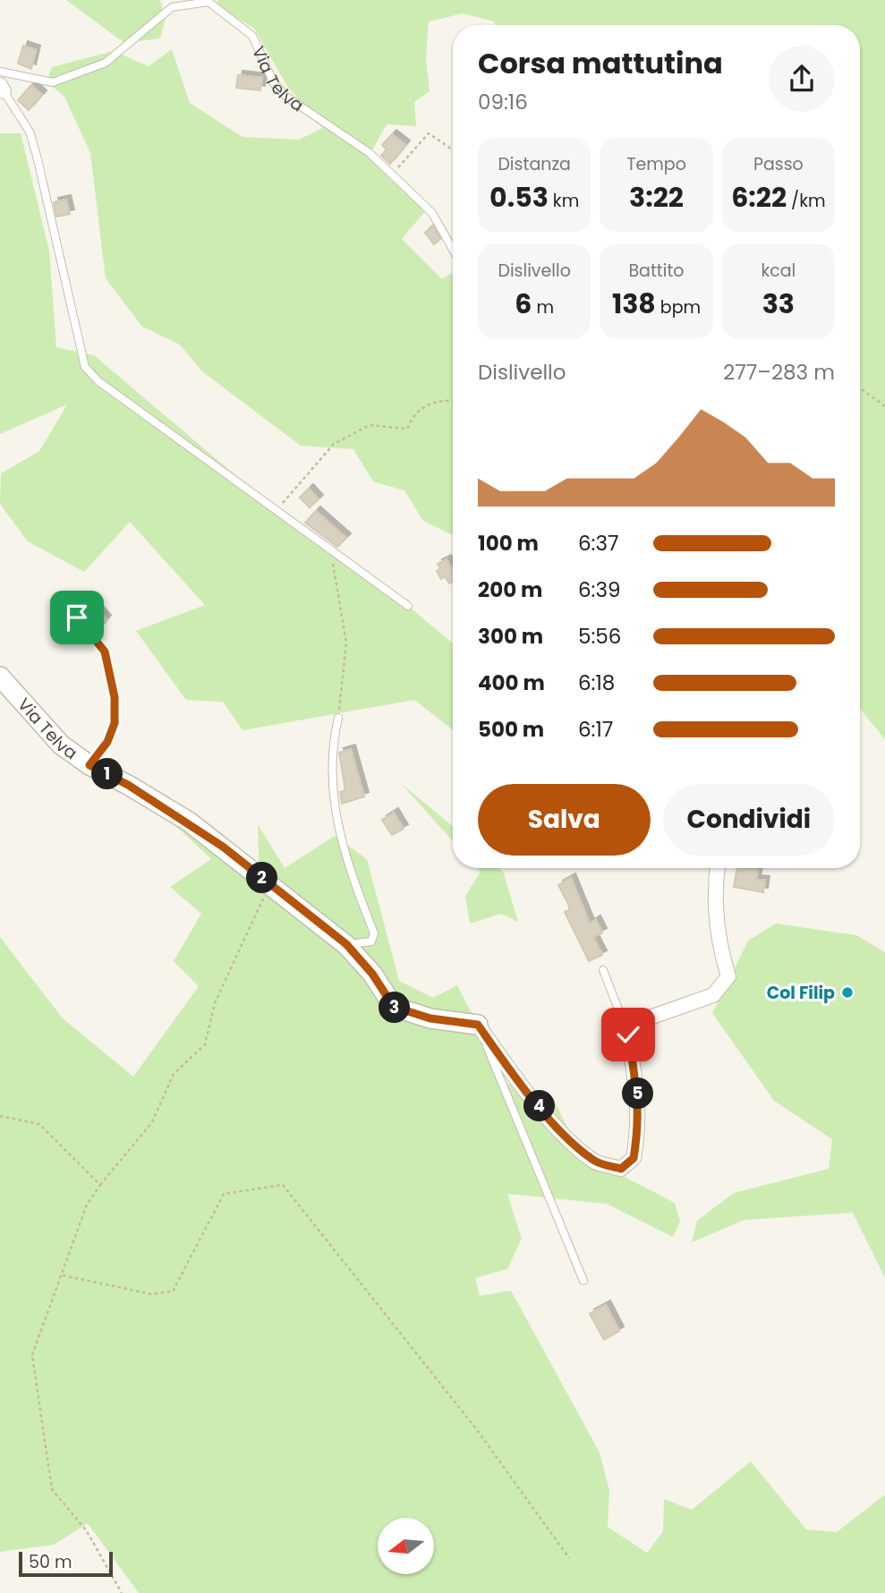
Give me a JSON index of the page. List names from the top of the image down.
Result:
{
  "streets": {
    "street": ["Via Telva"]
  },
  "places": ["Col Filip"],
  "scale_bar": "50 m",
  "north": "left",
  "page": {
    "heading": ["Corsa mattutina", "09:16"],
    "stats": [
      ["Distanza", "0.53 km"],
      ["Tempo", "3:22"],
      ["Passo", "6:22 /km"],
      ["Dislivello", "6 m"],
      ["Battito", "138 bpm"],
      ["kcal", "33"]
    ],
    "chart": ["Dislivello", "277–283 m"],
    "list": [
      {
        "name": "100 m",
        "note": "6:37"
      },
      {
        "name": "200 m",
        "note": "6:39"
      },
      {
        "name": "300 m",
        "note": "5:56"
      },
      {
        "name": "400 m",
        "note": "6:18"
      },
      {
        "name": "500 m",
        "note": "6:17"
      }
    ],
    "pins": [
      "1",
      "2",
      "3",
      "5",
      "4"
    ],
    "buttons": ["Salva", "Condividi"],
    "scale": "50 m"
  }
}
